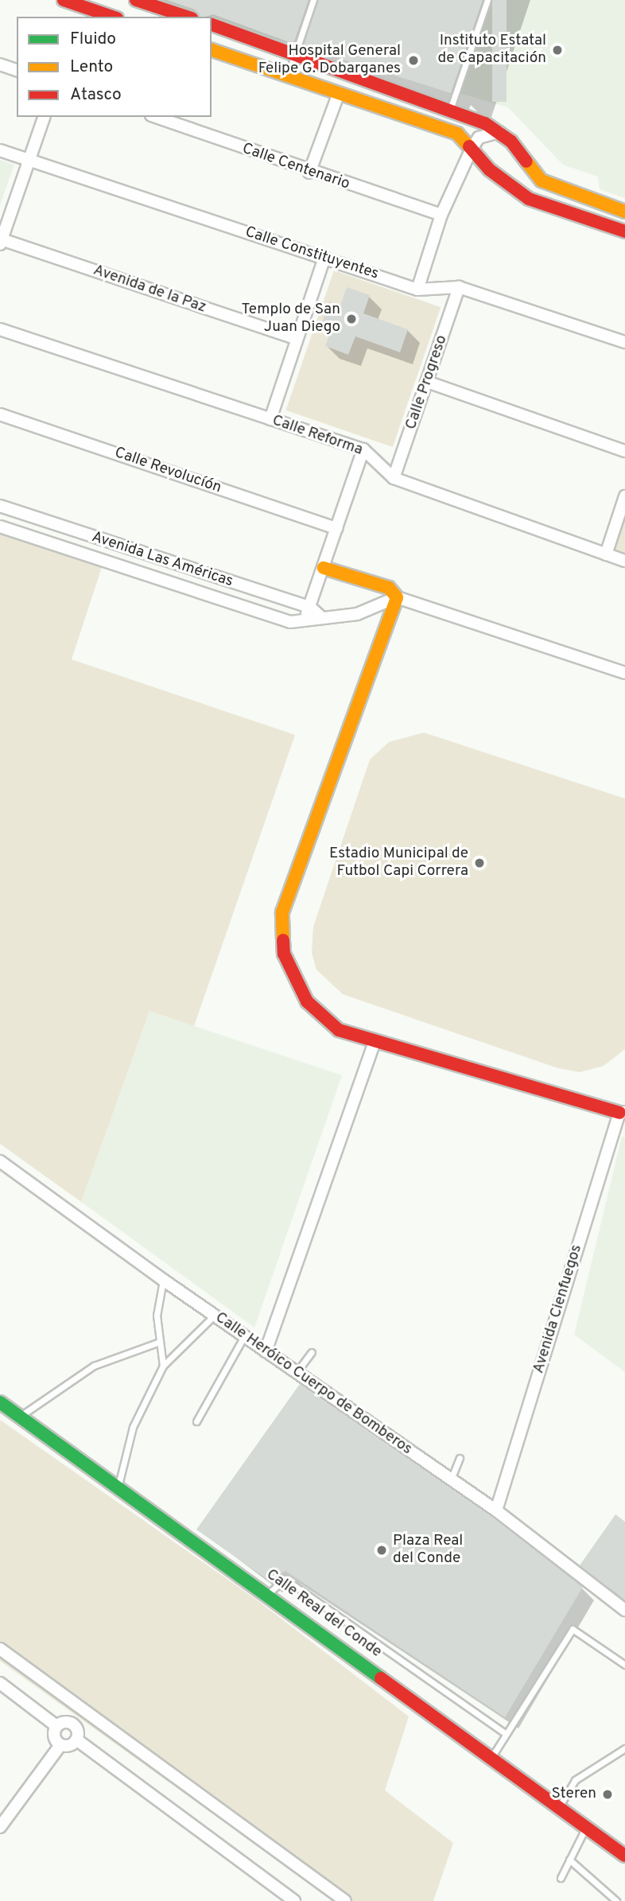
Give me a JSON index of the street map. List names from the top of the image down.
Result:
{
  "streets": {
    "street": [
      "Calle Centenario",
      "Calle Constituyentes",
      "Avenida de la Paz",
      "Calle Progreso",
      "Calle Reforma",
      "Calle Revolucíón",
      "Avenida Las Américas",
      "Avenida Cienfuegos",
      "Calle Heróico Cuerpo de Bomberos",
      "Calle Real del Conde"
    ]
  },
  "crossings": [
    ["Calle Constituyentes", "Calle Progreso"],
    ["Calle Progreso", "Calle Reforma"],
    ["Avenida Cienfuegos", "Calle Heróico Cuerpo de Bomberos"]
  ],
  "places": [
    "Instituto Estatal de Capacitación",
    "Hospital General Felipe G. Dobarganes",
    "Templo de San Juan Diego",
    "Estadio Municipal de Futbol Capi Correra",
    "Plaza Real del Conde",
    "Steren"
  ],
  "legend": ["Fluido", "Lento", "Atasco"]
}
